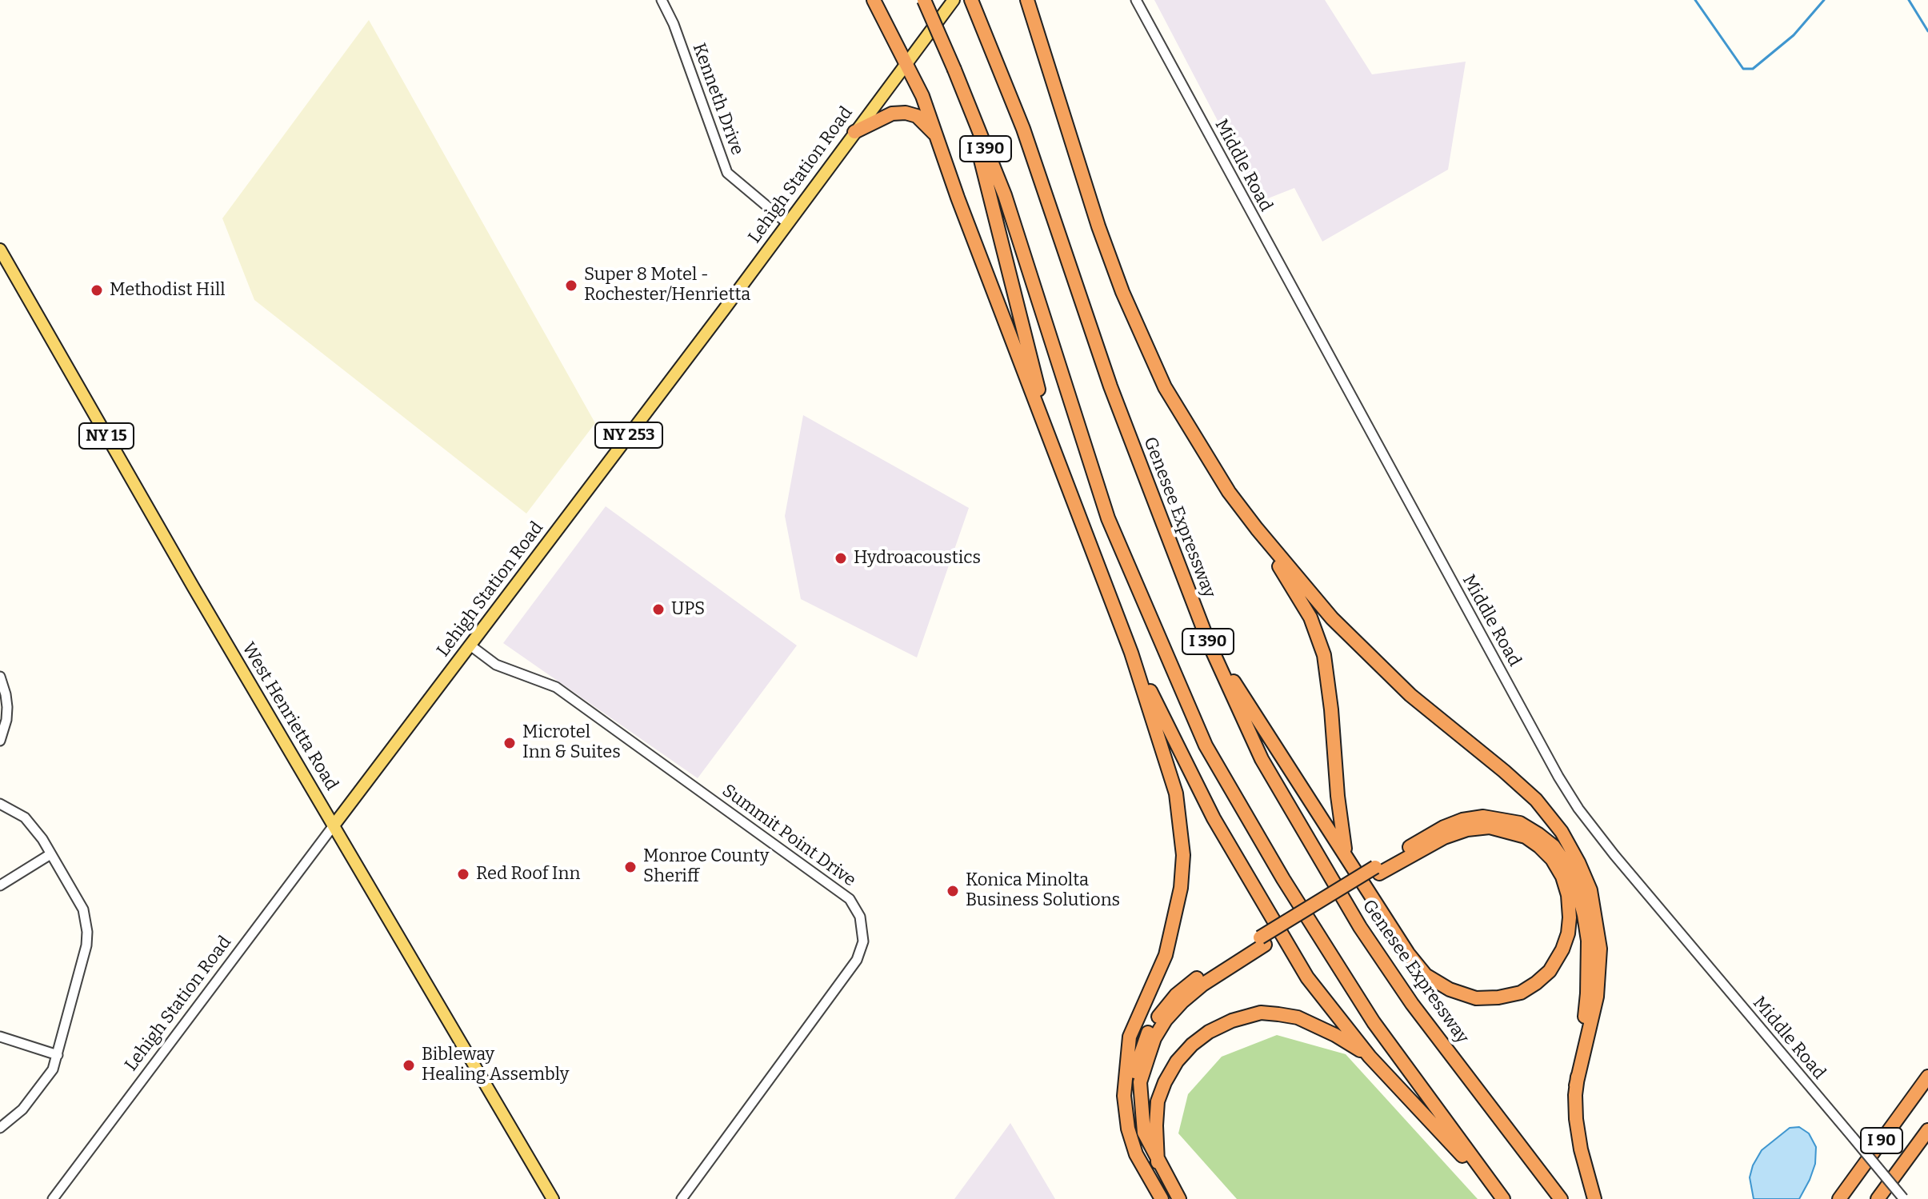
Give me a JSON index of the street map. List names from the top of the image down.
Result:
{
  "streets": {
    "highway": ["I 390", "Genesee Expressway", "I 90"],
    "main road": [
      "Lehigh Station Road",
      "NY 253",
      "NY 15",
      "West Henrietta Road"
    ],
    "street": ["Kenneth Drive", "Middle Road", "Summit Point Drive"]
  },
  "crossings": [
    ["Kenneth Drive", "Lehigh Station Road"],
    ["Lehigh Station Road", "West Henrietta Road"],
    ["Lehigh Station Road", "Summit Point Drive"]
  ],
  "places": [
    "Super 8 Motel - Rochester/Henrietta",
    "Methodist Hill",
    "Hydroacoustics",
    "UPS",
    "Microtel Inn & Suites",
    "Monroe County Sheriff",
    "Red Roof Inn",
    "Konica Minolta Business Solutions",
    "Bibleway Healing Assembly"
  ]
}
